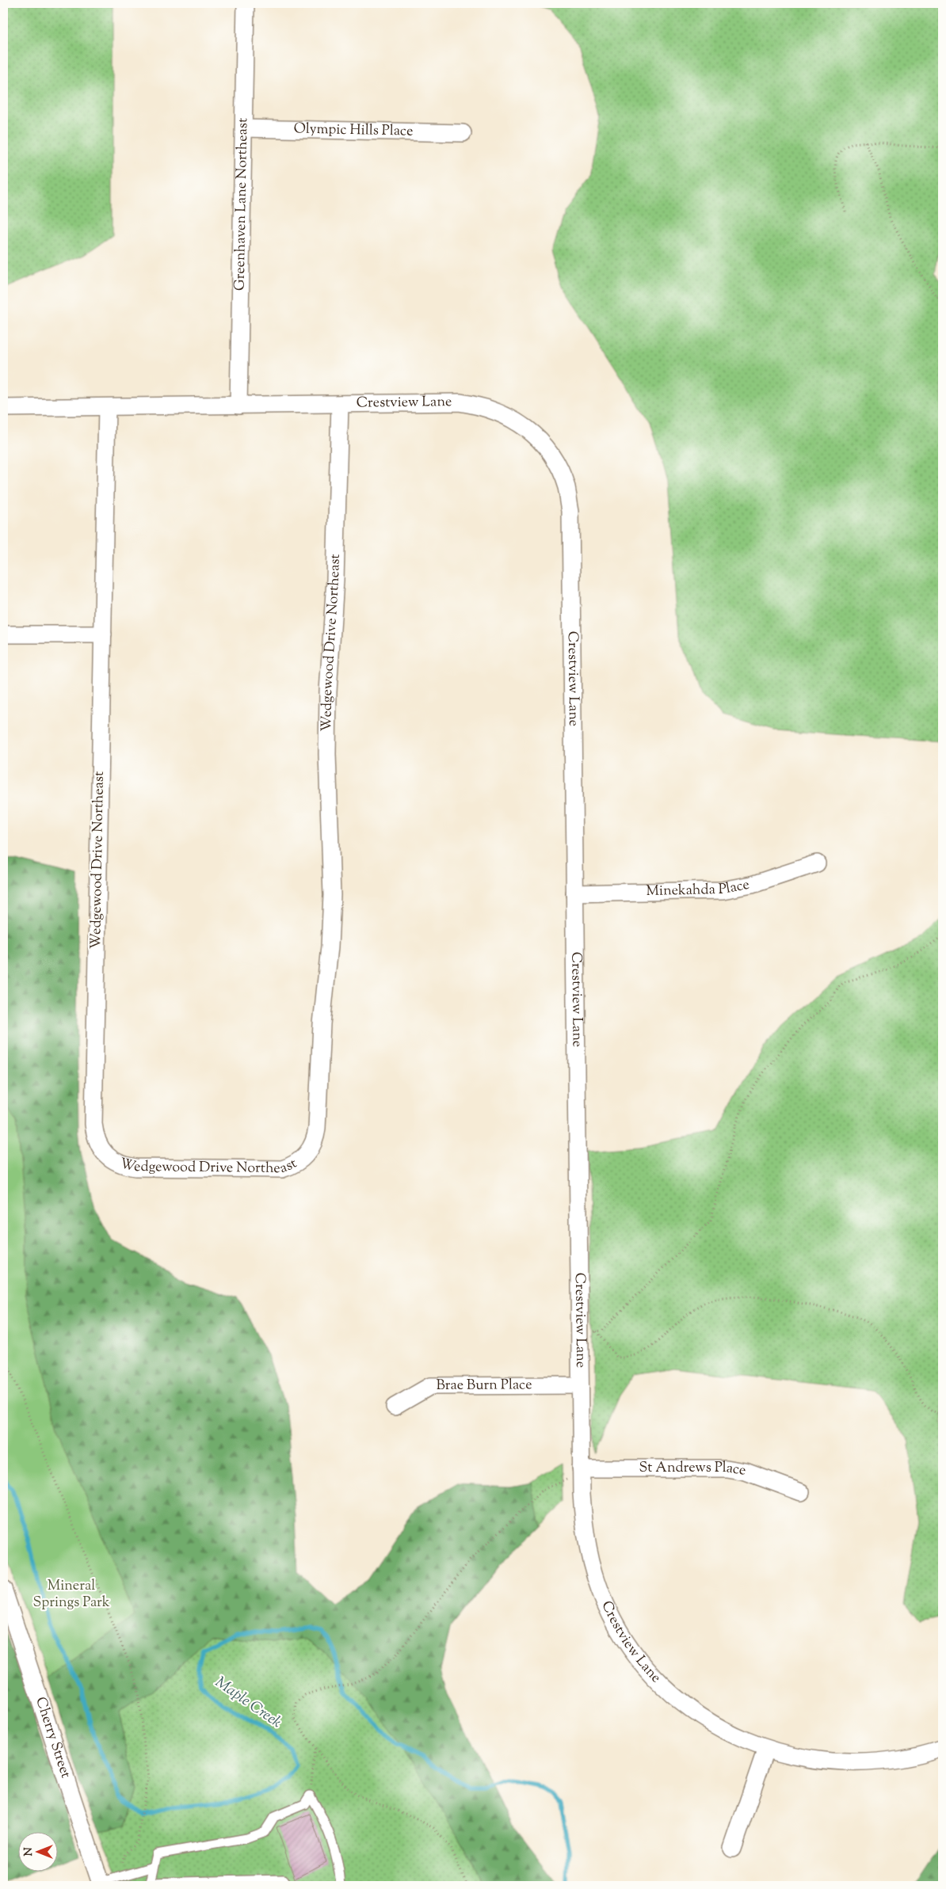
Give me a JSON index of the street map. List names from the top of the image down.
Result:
{
  "streets": {
    "street": [
      "Olympic Hills Place",
      "Greenhaven Lane Northeast",
      "Crestview Lane",
      "Wedgewood Drive Northeast",
      "Minekahda Place",
      "Brae Burn Place",
      "St Andrews Place",
      "Cherry Street"
    ]
  },
  "crossings": [
    ["Olympic Hills Place", "Greenhaven Lane Northeast"],
    ["Greenhaven Lane Northeast", "Crestview Lane"],
    ["Crestview Lane", "Wedgewood Drive Northeast"],
    ["Crestview Lane", "Minekahda Place"],
    ["Crestview Lane", "Brae Burn Place"],
    ["Crestview Lane", "St Andrews Place"]
  ],
  "water": ["Maple Creek"],
  "parks": ["Mineral Springs Park"],
  "north": "left"
}
